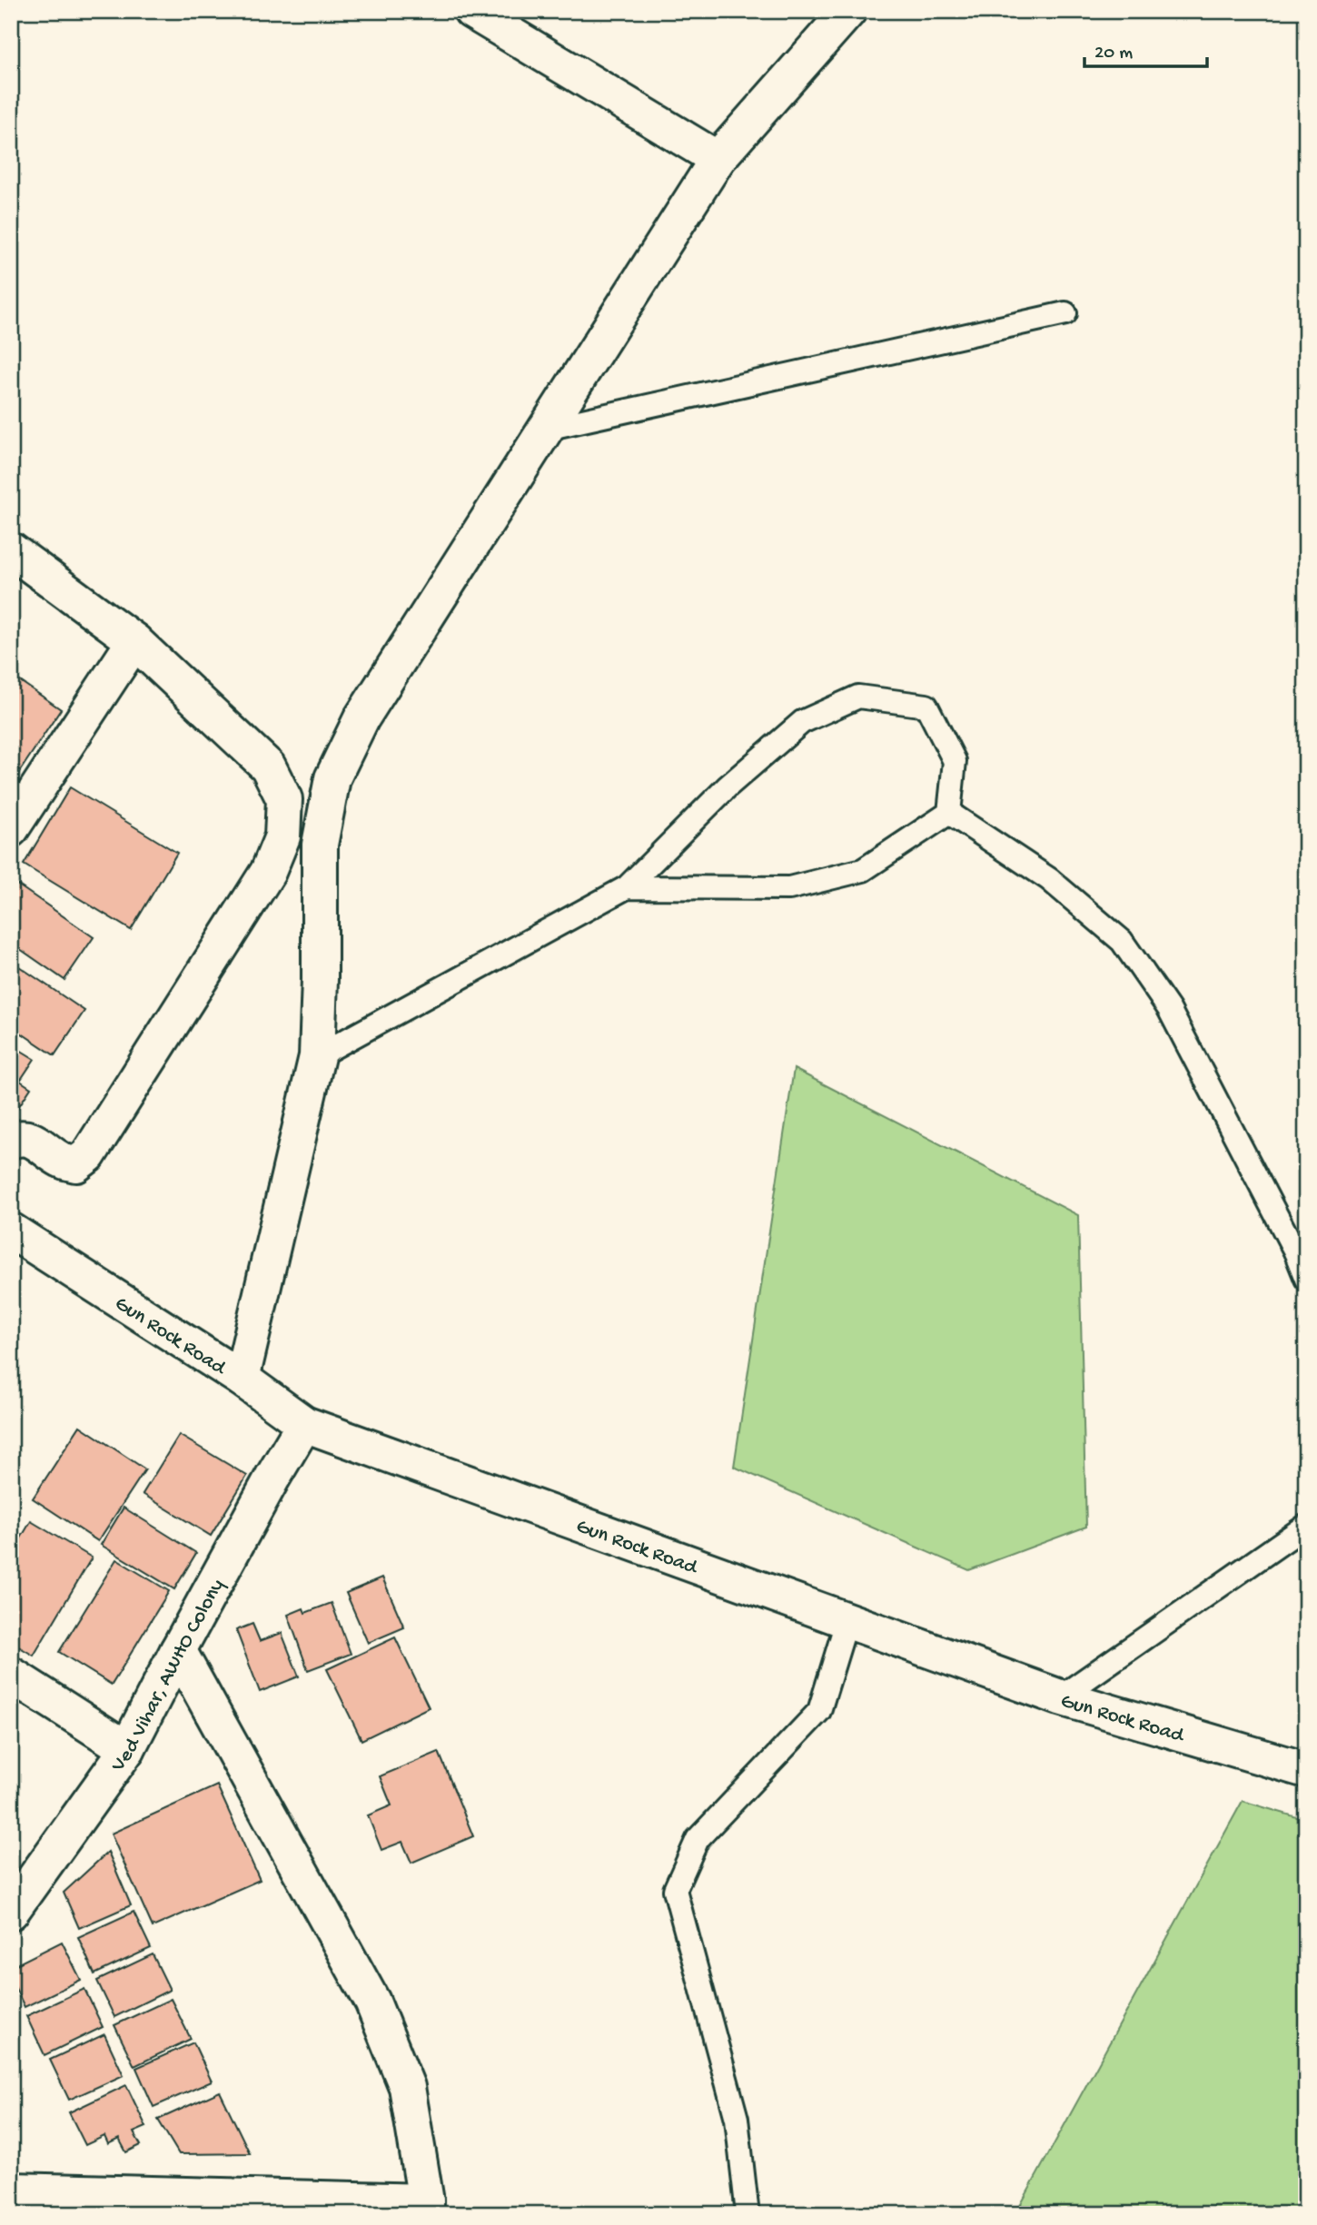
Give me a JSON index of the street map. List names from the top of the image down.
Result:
{
  "streets": {
    "street": ["Gun Rock Road", "Ved Vihar, AWHO Colony"]
  },
  "crossings": [
    ["Gun Rock Road", "Ved Vihar, AWHO Colony"]
  ],
  "scale_bar": "20 m"
}
